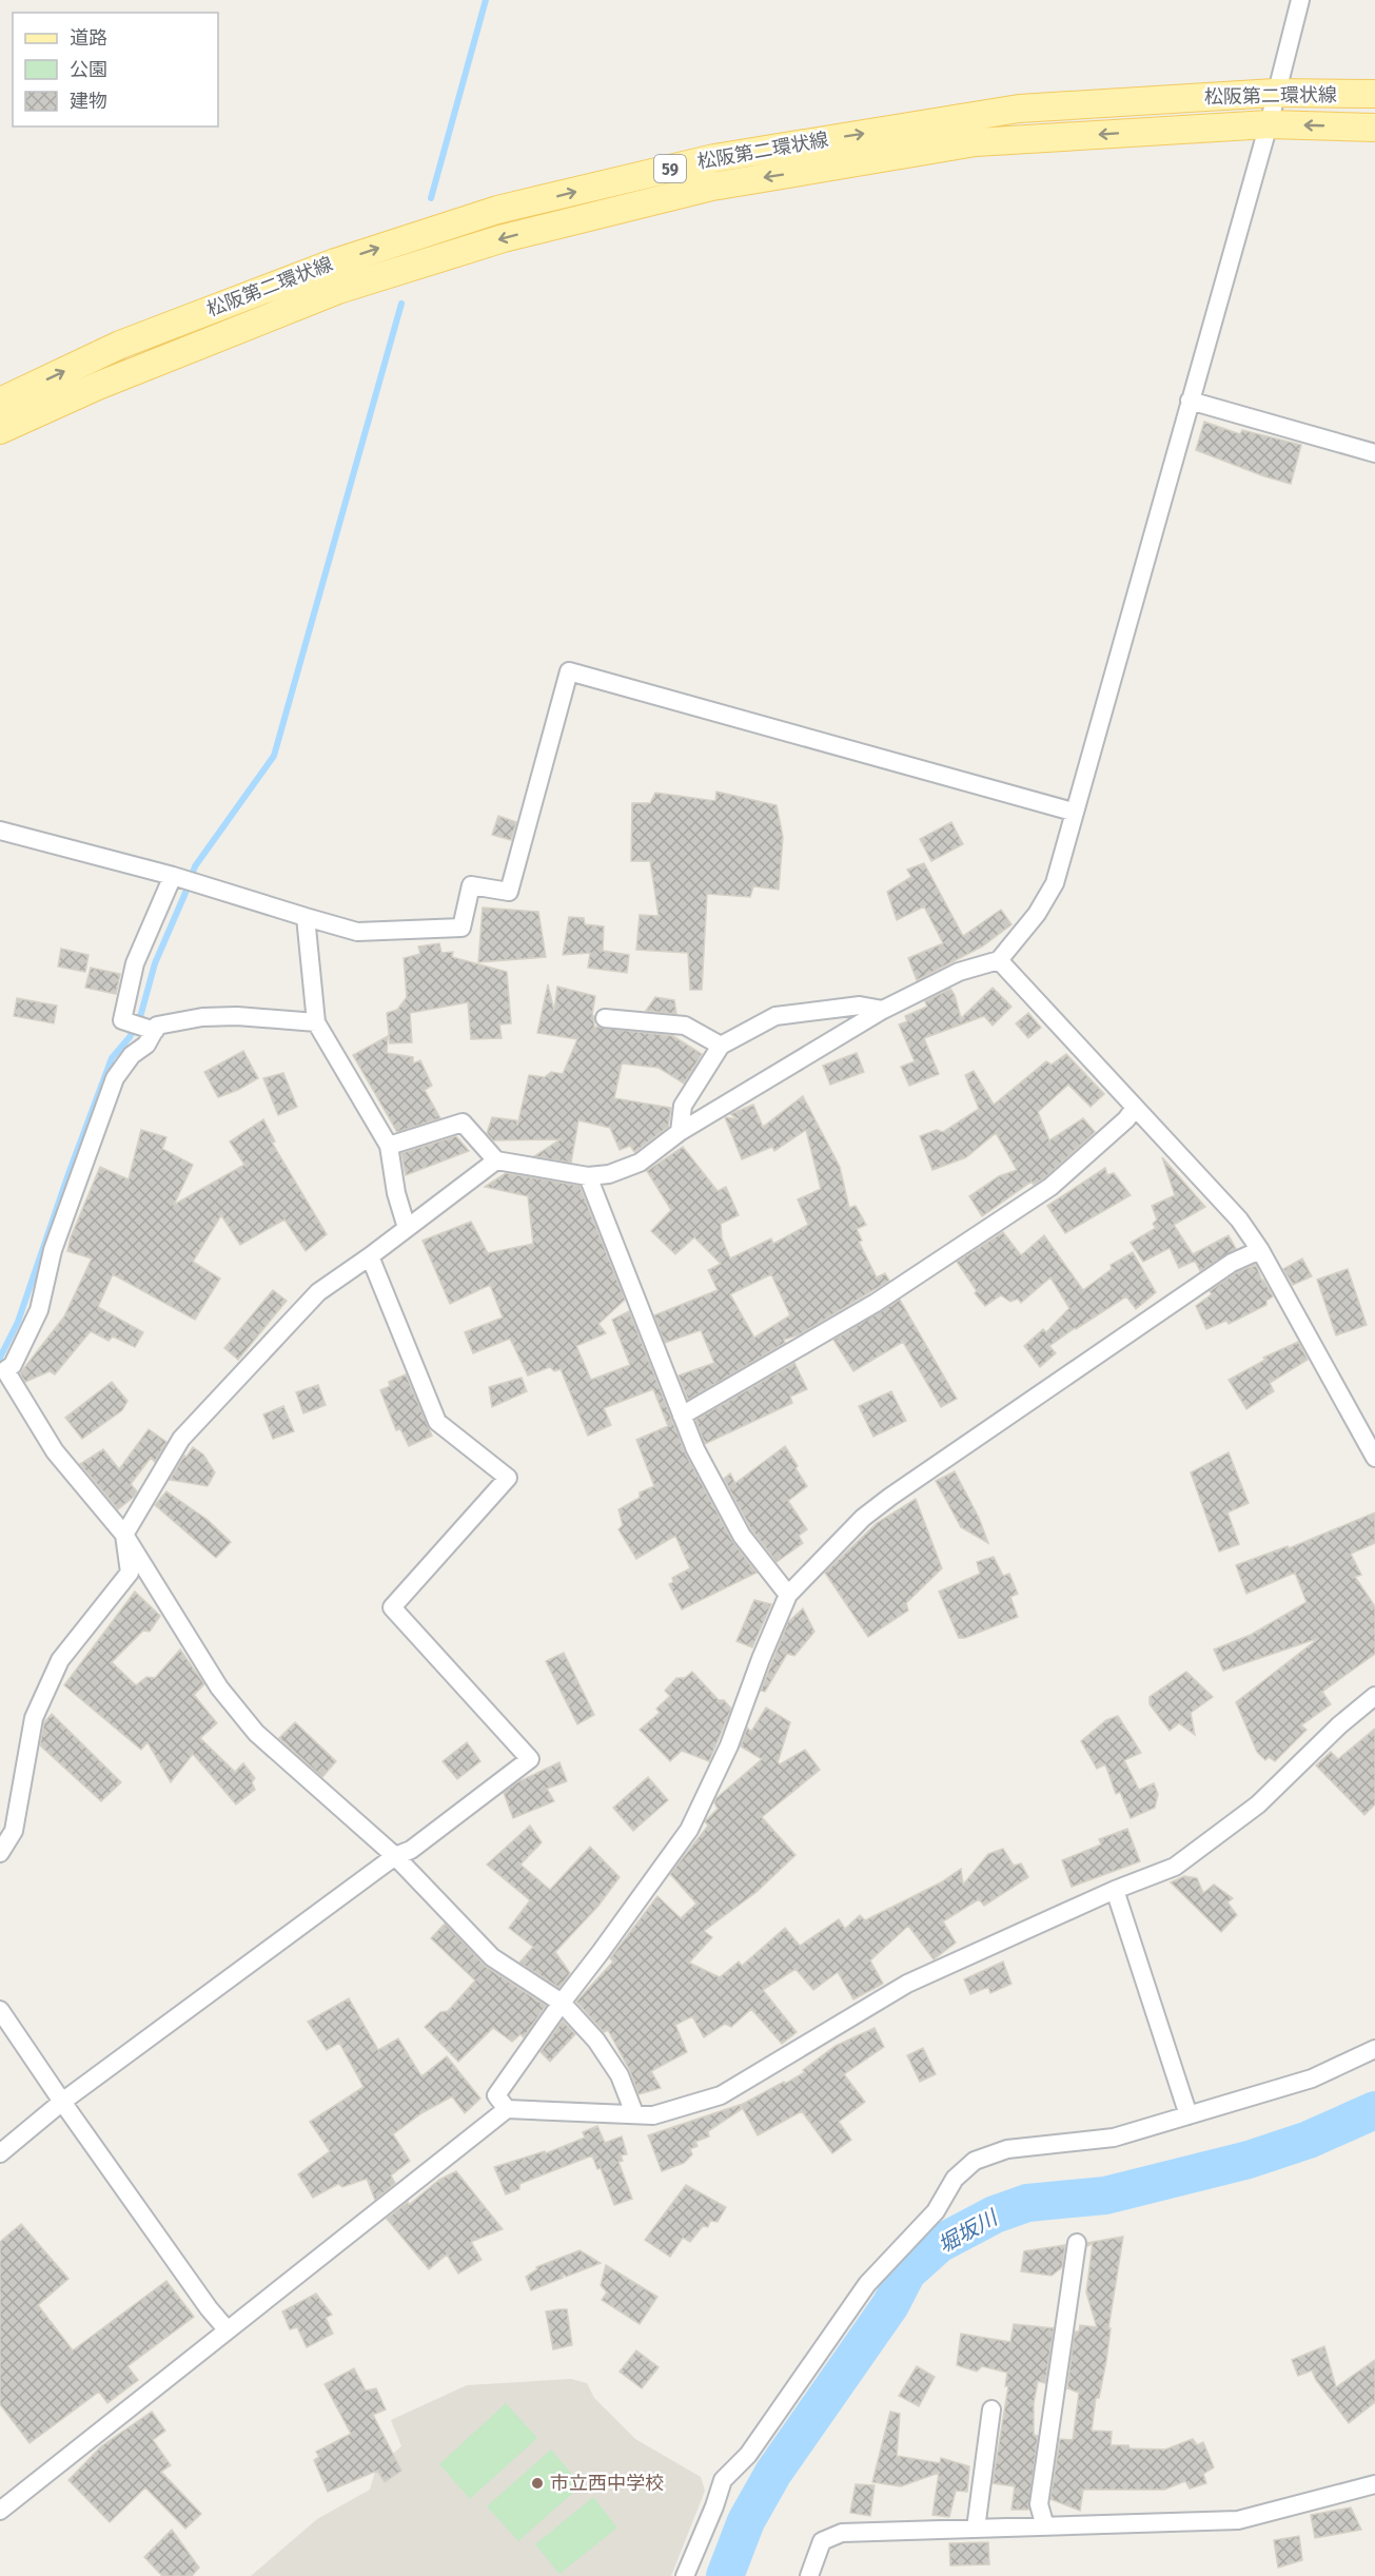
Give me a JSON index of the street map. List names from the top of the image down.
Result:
{
  "streets": {
    "main road": ["松阪第二環状線", "59"]
  },
  "water": ["堀坂川"],
  "places": ["市立西中学校"],
  "legend": ["道路", "公園", "建物"]
}
